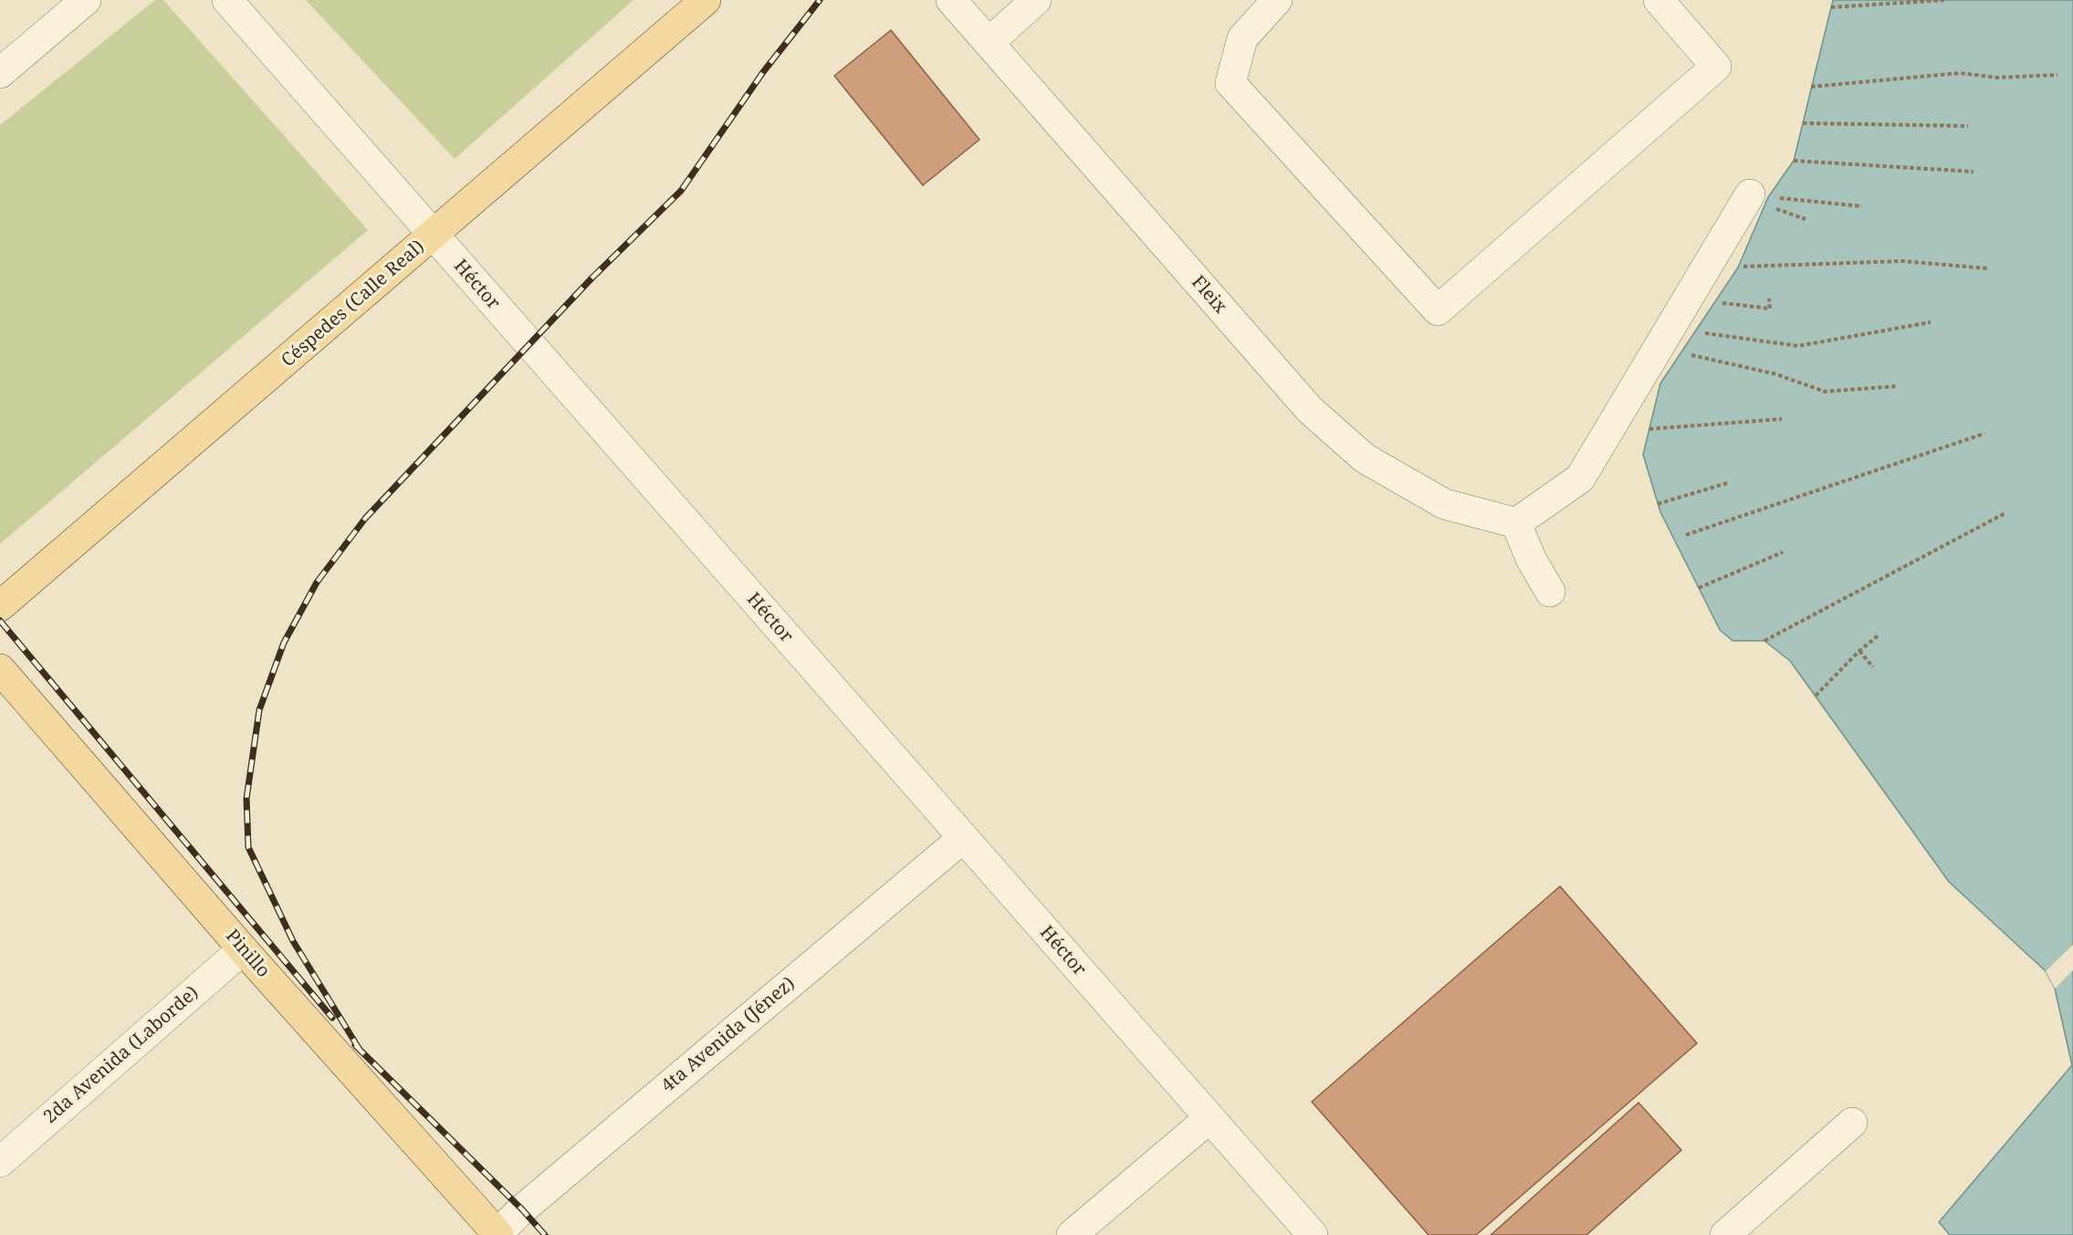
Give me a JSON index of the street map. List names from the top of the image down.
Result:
{
  "streets": {
    "main road": ["Céspedes (Calle Real)", "Pinillo"],
    "street": [
      "Héctor",
      "Fleix",
      "4ta Avenida (Jénez)",
      "2da Avenida (Laborde)"
    ]
  },
  "crossings": [
    ["Héctor", "Céspedes (Calle Real)"],
    ["Héctor", "4ta Avenida (Jénez)"],
    ["Pinillo", "4ta Avenida (Jénez)"],
    ["Pinillo", "2da Avenida (Laborde)"]
  ]
}
